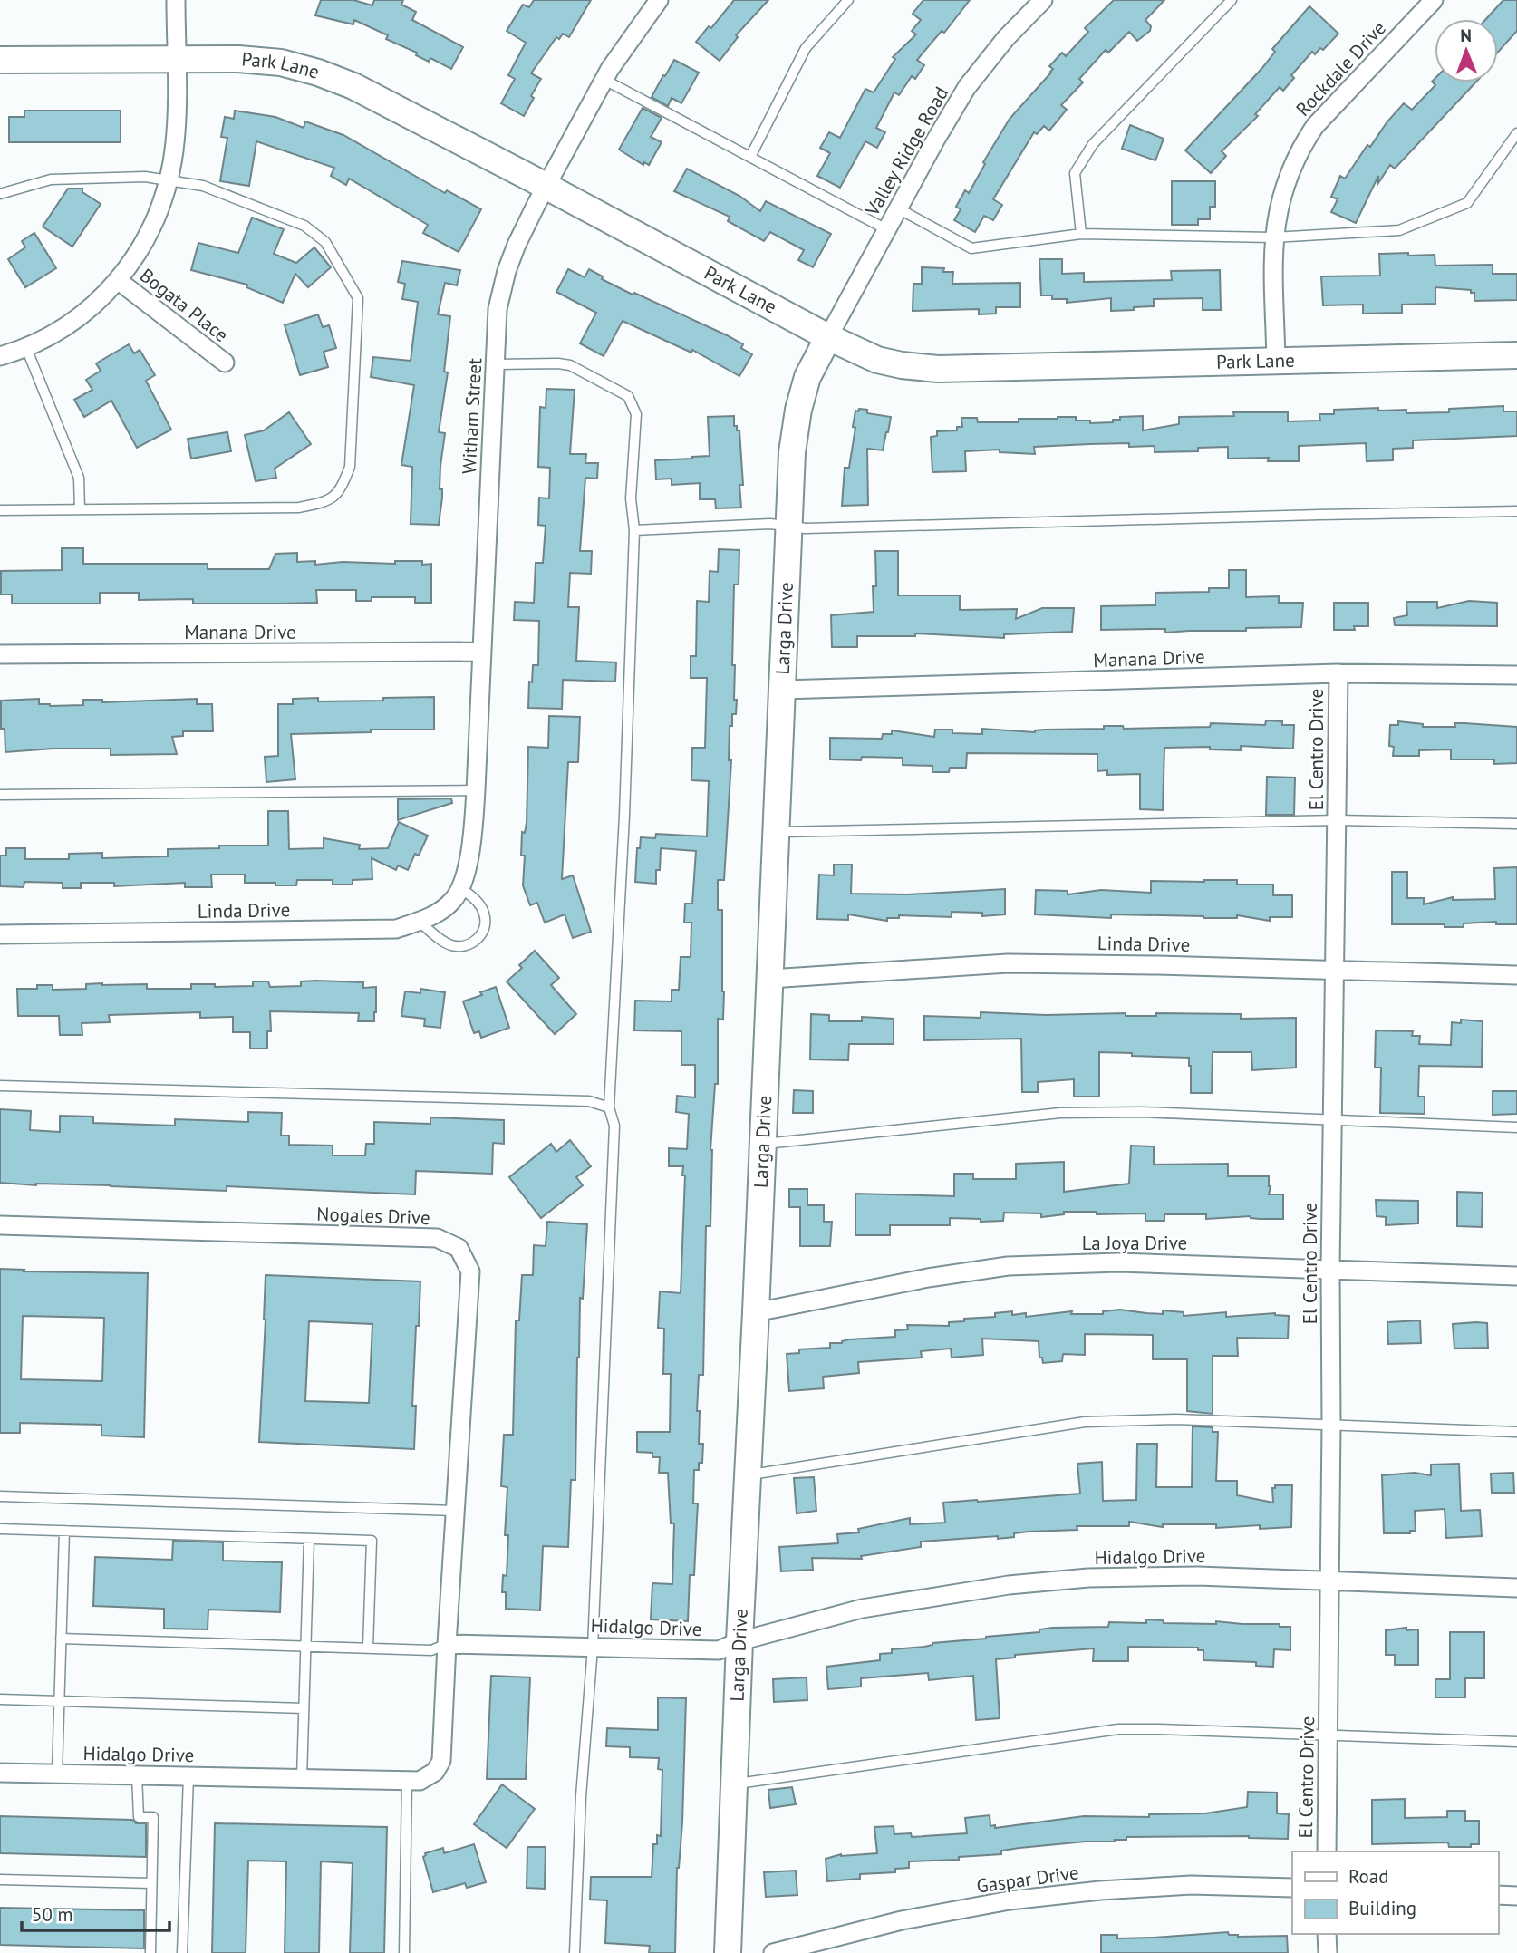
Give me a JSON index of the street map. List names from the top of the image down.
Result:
{
  "streets": {
    "street": [
      "Park Lane",
      "Rockdale Drive",
      "Valley Ridge Road",
      "Bogata Place",
      "Witham Street",
      "Larga Drive",
      "Manana Drive",
      "El Centro Drive",
      "Linda Drive",
      "Nogales Drive",
      "La Joya Drive",
      "Hidalgo Drive",
      "Gaspar Drive"
    ]
  },
  "crossings": [
    ["Park Lane", "Rockdale Drive"],
    ["Park Lane", "Valley Ridge Road"],
    ["Park Lane", "Witham Street"],
    ["Park Lane", "Larga Drive"],
    ["Valley Ridge Road", "Larga Drive"],
    ["Witham Street", "Manana Drive"],
    ["Witham Street", "Linda Drive"],
    ["Larga Drive", "Manana Drive"],
    ["Larga Drive", "Linda Drive"],
    ["Larga Drive", "La Joya Drive"],
    ["Larga Drive", "Hidalgo Drive"],
    ["Manana Drive", "El Centro Drive"],
    ["El Centro Drive", "Linda Drive"],
    ["El Centro Drive", "La Joya Drive"],
    ["El Centro Drive", "Hidalgo Drive"],
    ["Nogales Drive", "Hidalgo Drive"]
  ],
  "legend": ["Road", "Building"],
  "scale_bar": "50 m",
  "north": "top"
}
